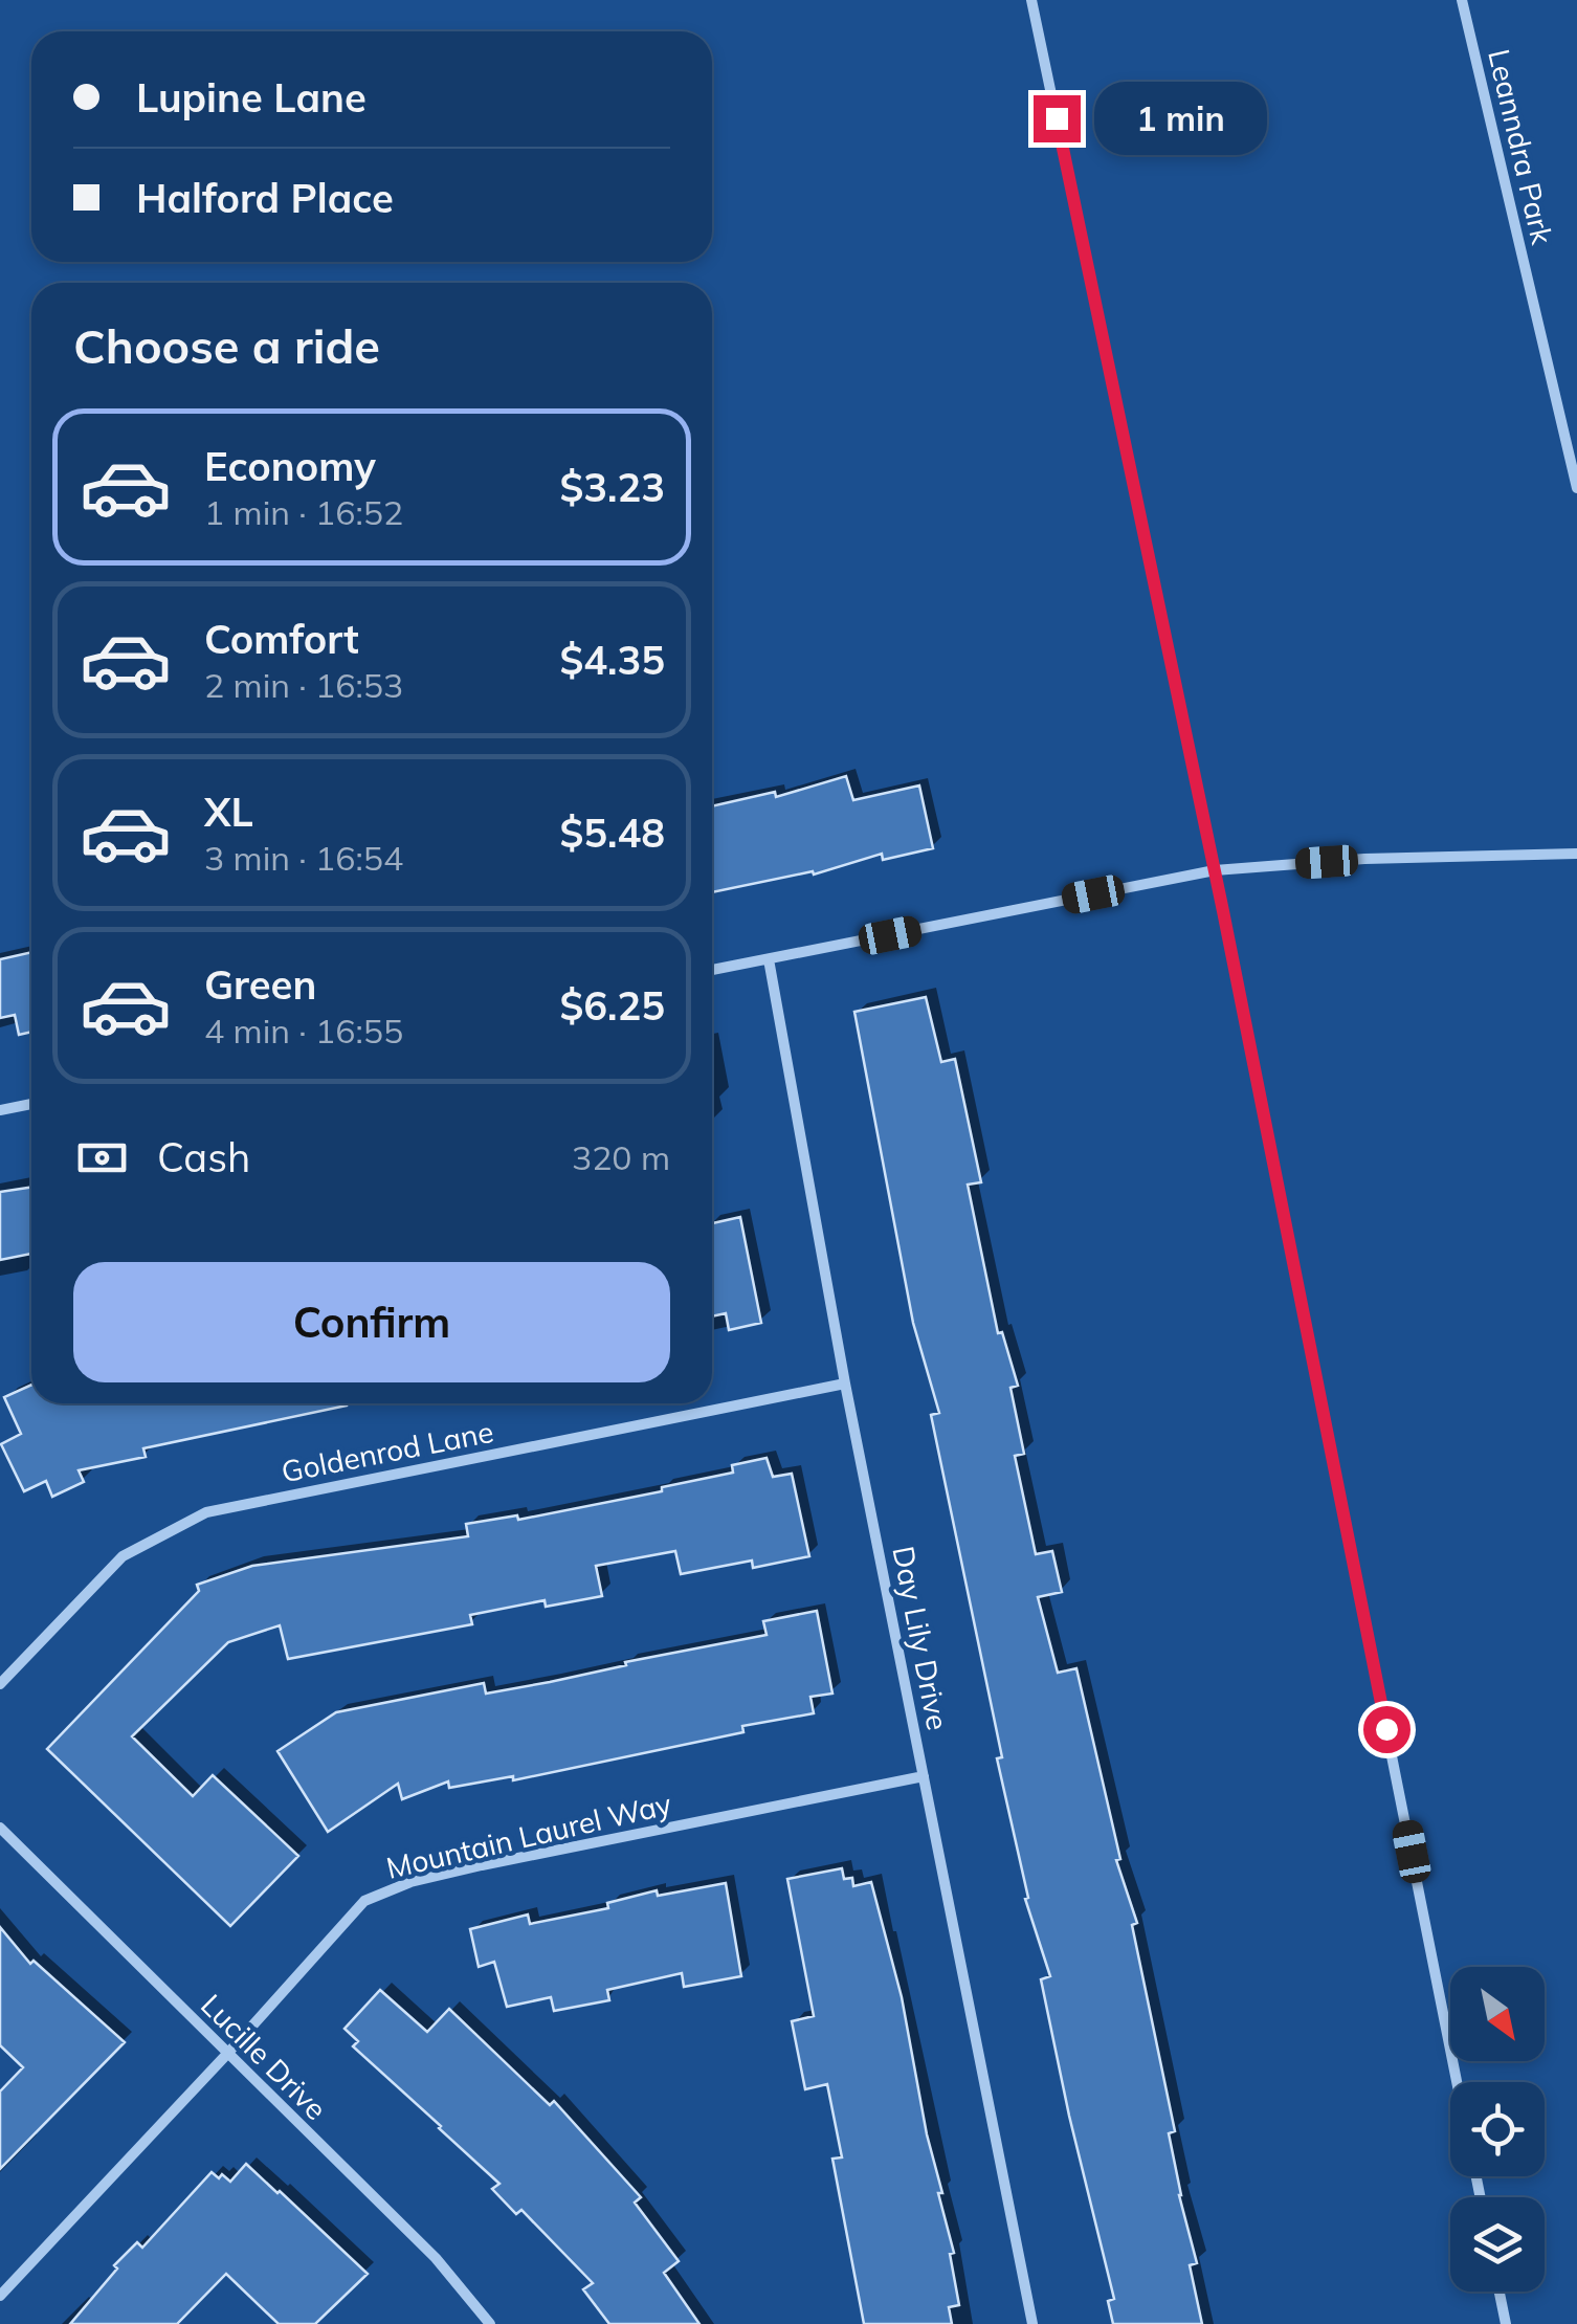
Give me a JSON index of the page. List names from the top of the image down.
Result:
{
  "streets": {
    "street": [
      "Leanndra Park",
      "Goldenrod Lane",
      "Day Lily Drive",
      "Mountain Laurel Way",
      "Lucille Drive"
    ]
  },
  "crossings": [
    ["Goldenrod Lane", "Day Lily Drive"],
    ["Day Lily Drive", "Mountain Laurel Way"],
    ["Mountain Laurel Way", "Lucille Drive"]
  ],
  "north": "bottom right",
  "page": {
    "banner": ["Lupine Lane", "Halford Place"],
    "bubble": "1 min",
    "heading": "Choose a ride",
    "list": [
      {
        "name": "Economy",
        "note": "1 min · 16:52",
        "value": "$3.23"
      },
      {
        "name": "Comfort",
        "note": "2 min · 16:53",
        "value": "$4.35"
      },
      {
        "name": "XL",
        "note": "3 min · 16:54",
        "value": "$5.48"
      },
      {
        "name": "Green",
        "note": "4 min · 16:55",
        "value": "$6.25"
      }
    ],
    "pay": ["Cash", "320 m"],
    "buttons": "Confirm"
  }
}
